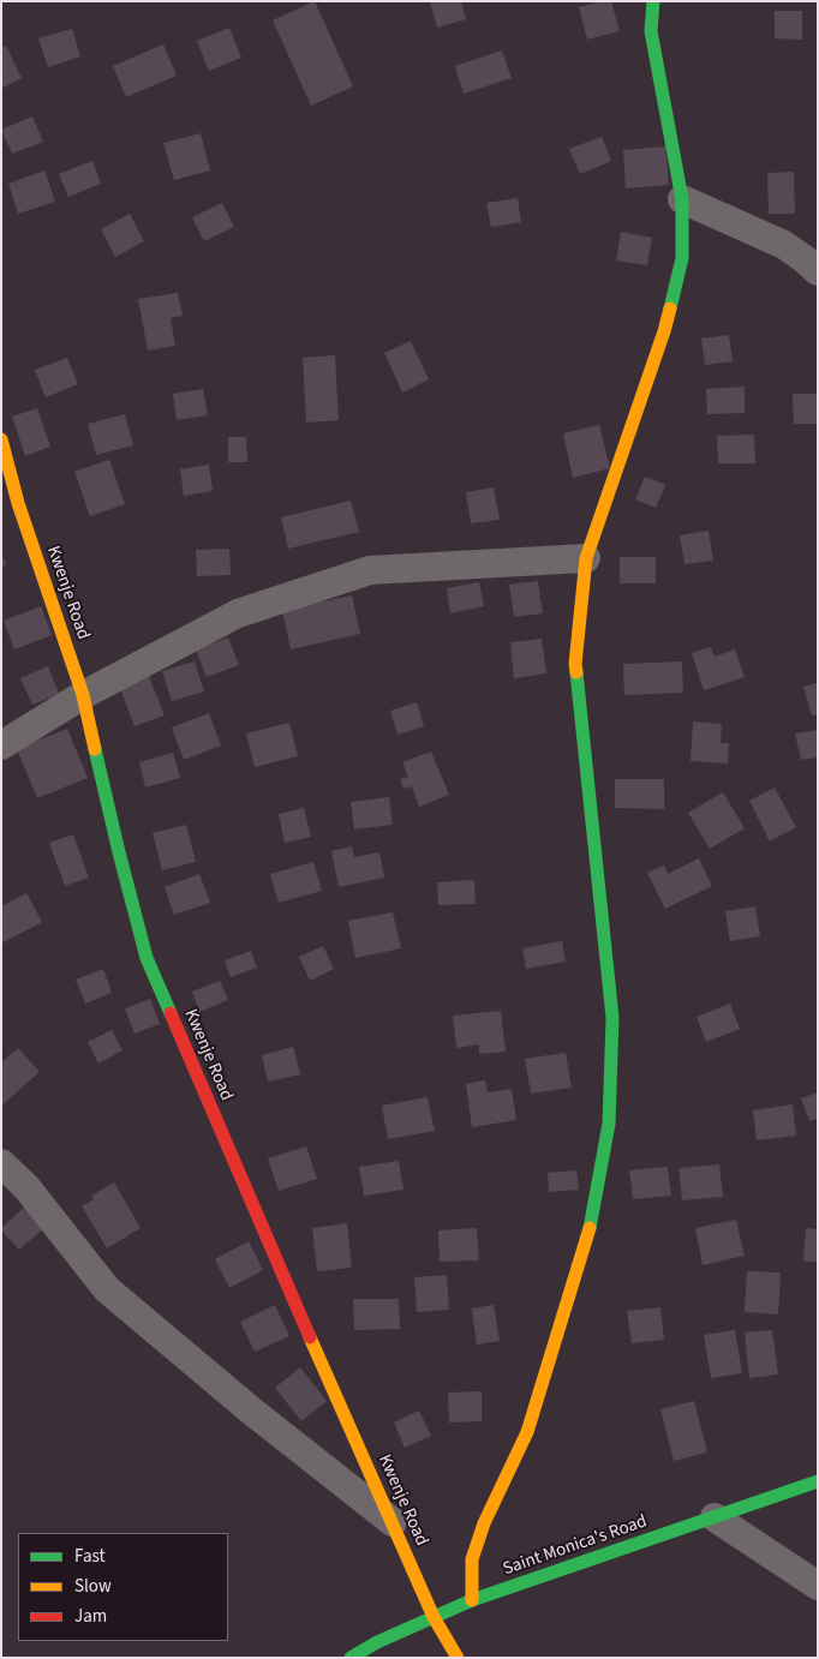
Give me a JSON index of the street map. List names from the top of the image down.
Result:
{
  "streets": {
    "street": ["Kwenje Road", "Saint Monica's Road"]
  },
  "crossings": [
    ["Kwenje Road", "Saint Monica's Road"]
  ],
  "legend": ["Fast", "Slow", "Jam"]
}
